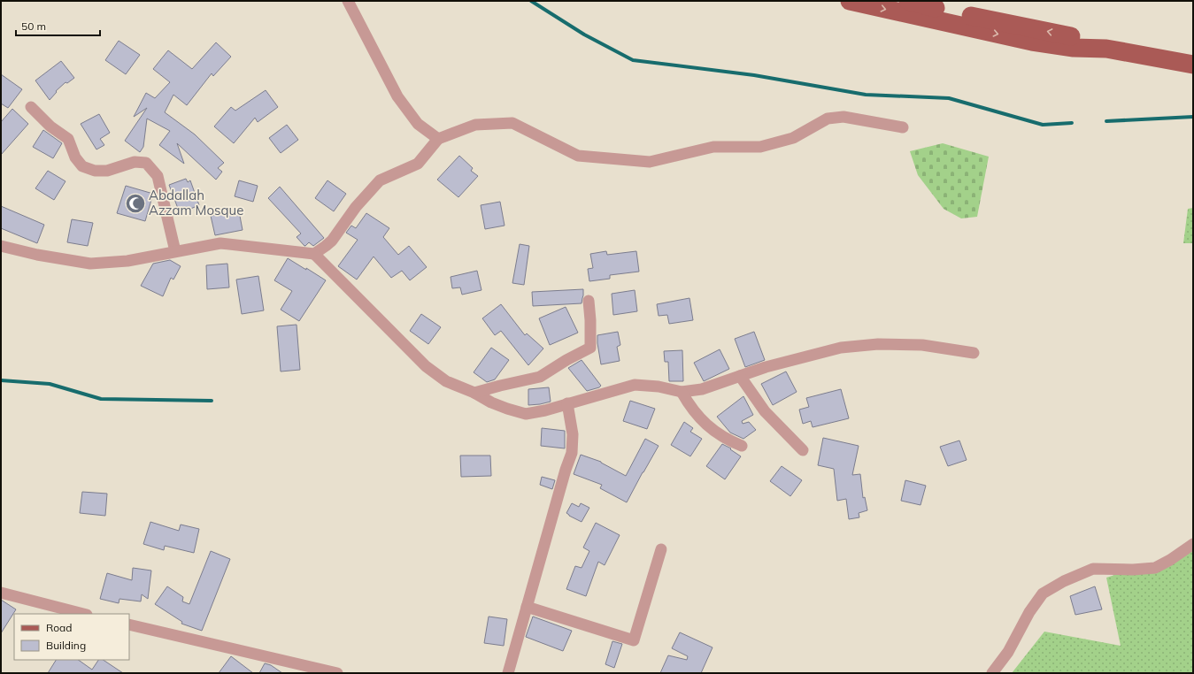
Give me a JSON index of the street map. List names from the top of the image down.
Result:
{
  "places": {
    "mosque": ["Abdallah Azzam Mosque"]
  },
  "legend": ["Road", "Building"],
  "scale_bar": "50 m"
}
